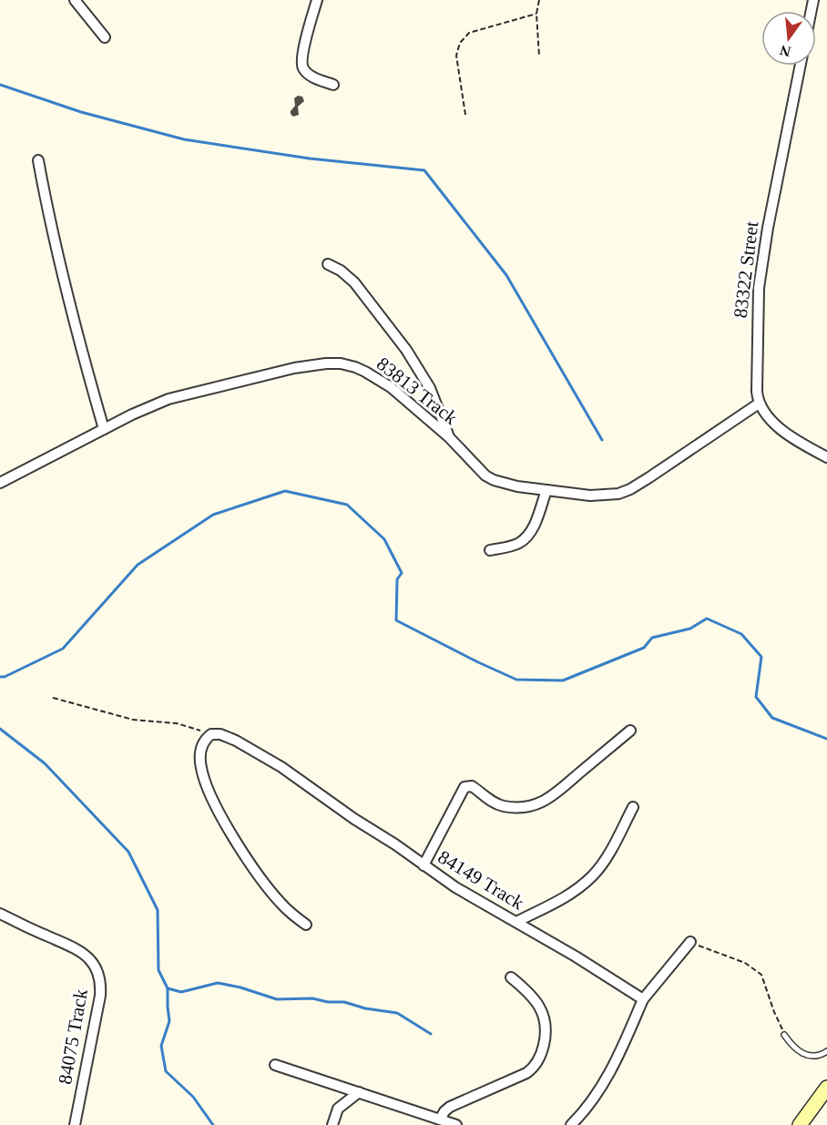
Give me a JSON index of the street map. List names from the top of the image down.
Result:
{
  "streets": {
    "street": [
      "83322 Street",
      "83813 Track",
      "84149 Track",
      "84075 Track"
    ]
  },
  "crossings": [
    ["83322 Street", "83813 Track"]
  ],
  "north": "bottom"
}
